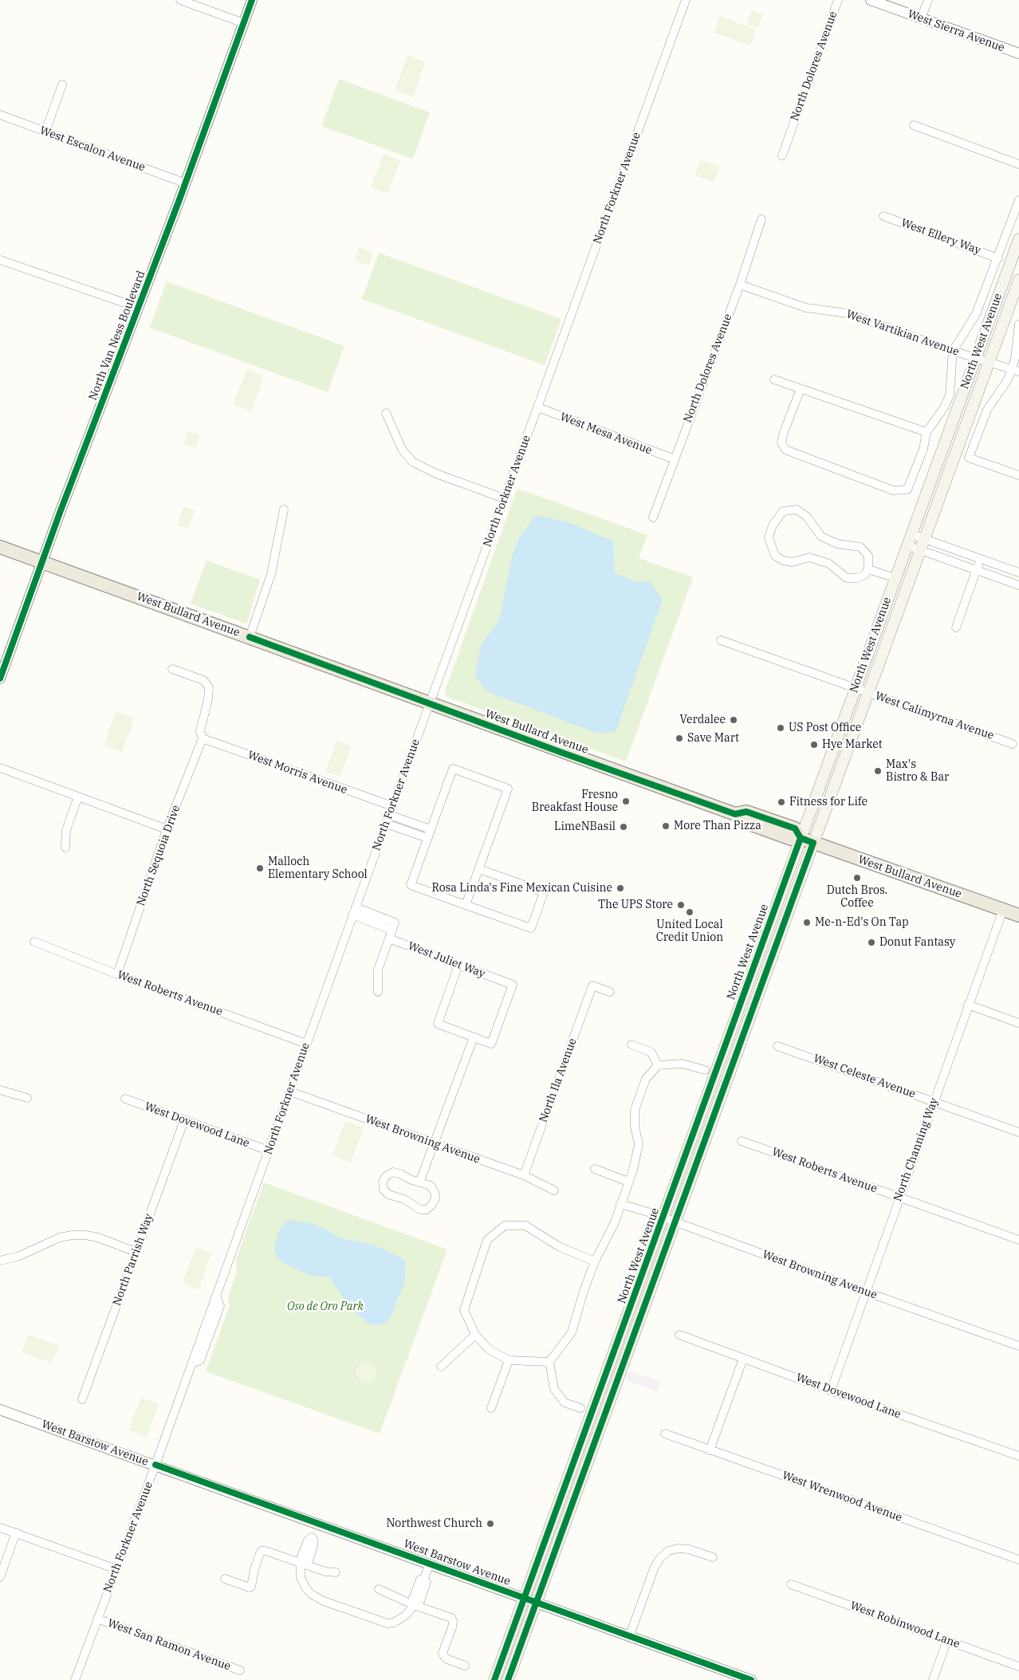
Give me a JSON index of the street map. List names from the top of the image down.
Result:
{
  "streets": {
    "main road": ["North West Avenue", "West Bullard Avenue"],
    "street": [
      "West Sierra Avenue",
      "North Dolores Avenue",
      "West Escalon Avenue",
      "North Forkner Avenue",
      "West Ellery Way",
      "West Vartikian Avenue",
      "North Van Ness Boulevard",
      "West Mesa Avenue",
      "West Calimyrna Avenue",
      "West Morris Avenue",
      "North Sequoia Drive",
      "West Juliet Way",
      "West Roberts Avenue",
      "West Celeste Avenue",
      "North Ila Avenue",
      "West Dovewood Lane",
      "West Browning Avenue",
      "North Channing Way",
      "North Parrish Way",
      "West Barstow Avenue",
      "West Wrenwood Avenue",
      "West Robinwood Lane",
      "West San Ramon Avenue"
    ]
  },
  "crossings": [
    ["North Dolores Avenue", "West Vartikian Avenue"],
    ["North Dolores Avenue", "West Mesa Avenue"],
    ["West Escalon Avenue", "North Van Ness Boulevard"],
    ["North Forkner Avenue", "West Mesa Avenue"],
    ["North Forkner Avenue", "West Bullard Avenue"],
    ["North Forkner Avenue", "West Morris Avenue"],
    ["North Forkner Avenue", "West Juliet Way"],
    ["North Forkner Avenue", "West Roberts Avenue"],
    ["North Forkner Avenue", "West Dovewood Lane"],
    ["North Forkner Avenue", "West Browning Avenue"],
    ["North Forkner Avenue", "West Barstow Avenue"],
    ["North Forkner Avenue", "West San Ramon Avenue"],
    ["West Ellery Way", "North West Avenue"],
    ["West Vartikian Avenue", "North West Avenue"],
    ["North Van Ness Boulevard", "West Bullard Avenue"],
    ["North West Avenue", "West Bullard Avenue"],
    ["North West Avenue", "West Calimyrna Avenue"],
    ["North West Avenue", "West Browning Avenue"],
    ["North West Avenue", "West Barstow Avenue"],
    ["West Bullard Avenue", "North Channing Way"],
    ["West Morris Avenue", "North Sequoia Drive"],
    ["North Sequoia Drive", "West Roberts Avenue"],
    ["West Roberts Avenue", "North Channing Way"],
    ["West Celeste Avenue", "North Channing Way"],
    ["North Ila Avenue", "West Browning Avenue"],
    ["West Dovewood Lane", "North Channing Way"],
    ["West Dovewood Lane", "North Parrish Way"],
    ["West Browning Avenue", "North Channing Way"]
  ],
  "parks": ["Oso de Oro Park"],
  "places": [
    "Verdalee",
    "US Post Office",
    "Save Mart",
    "Hye Market",
    "Max's Bistro & Bar",
    "Fresno Breakfast House",
    "Fitness for Life",
    "More Than Pizza",
    "LimeNBasil",
    "Malloch Elementary School",
    "Dutch Bros. Coffee",
    "Rosa Linda's Fine Mexican Cuisine",
    "The UPS Store",
    "United Local Credit Union",
    "Me-n-Ed's On Tap",
    "Donut Fantasy",
    "Northwest Church"
  ]
}
